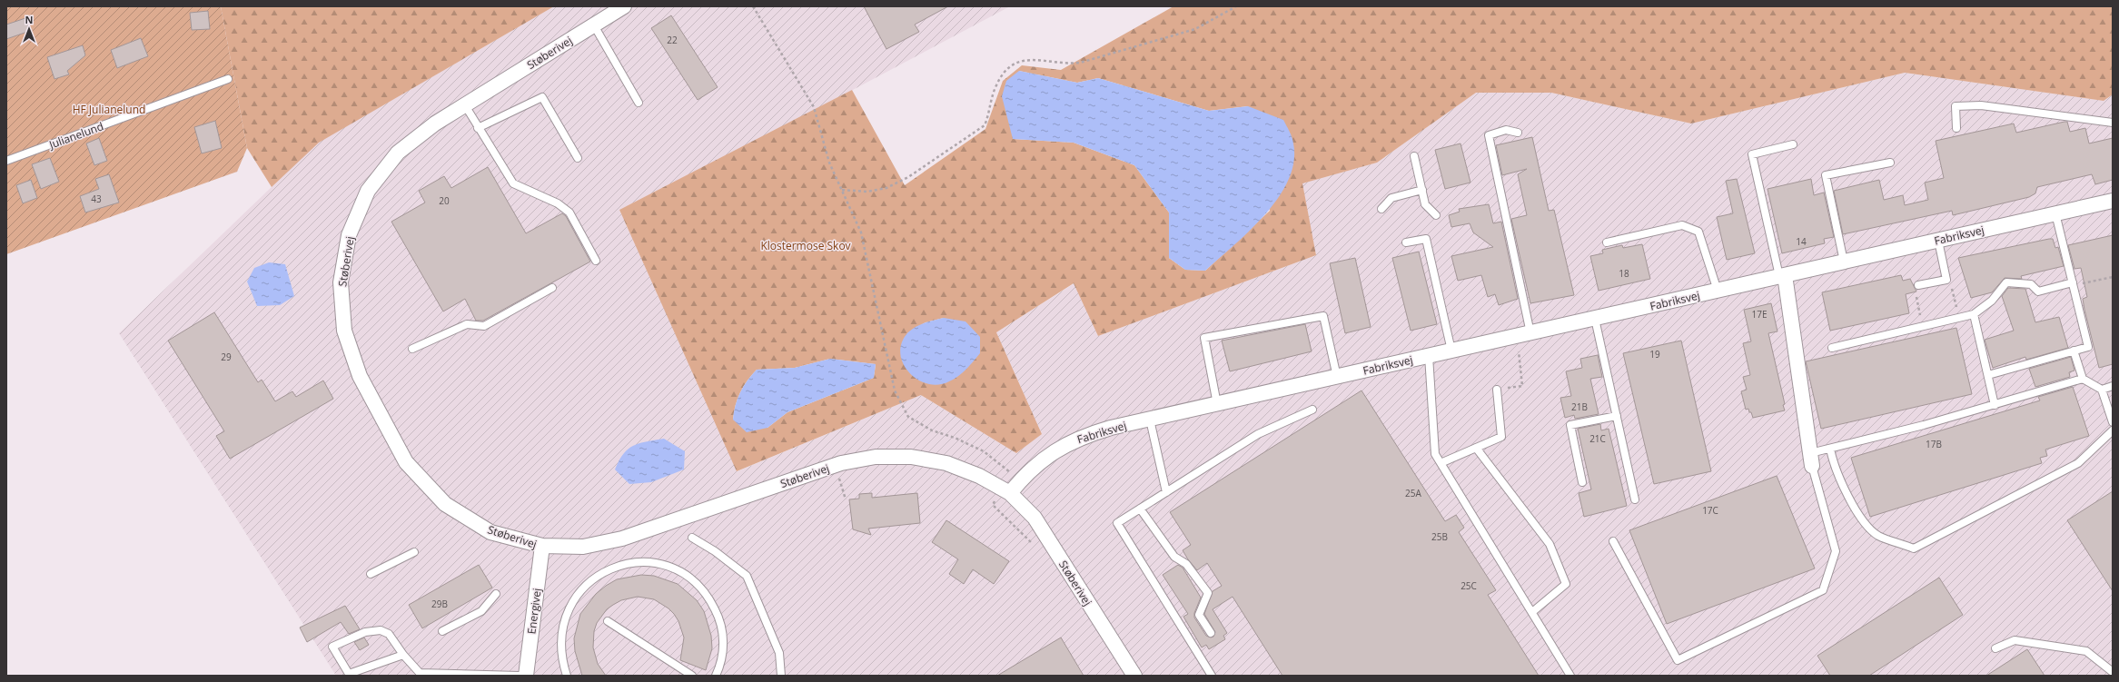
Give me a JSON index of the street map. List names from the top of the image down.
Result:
{
  "streets": {
    "street": ["Støberivej", "Fabriksvej", "Energivej"],
    "lane": ["Julianelund"]
  },
  "crossings": [
    ["Støberivej", "Fabriksvej"],
    ["Støberivej", "Energivej"]
  ],
  "parks": ["HF Julianelund", "Klostermose Skov"],
  "house_numbers": [
    "22",
    "43",
    "20",
    "14",
    "18",
    "17E",
    "19",
    "29",
    "21B",
    "21C",
    "17B",
    "25A",
    "17C",
    "25B",
    "25C",
    "29B"
  ],
  "north": "top"
}
